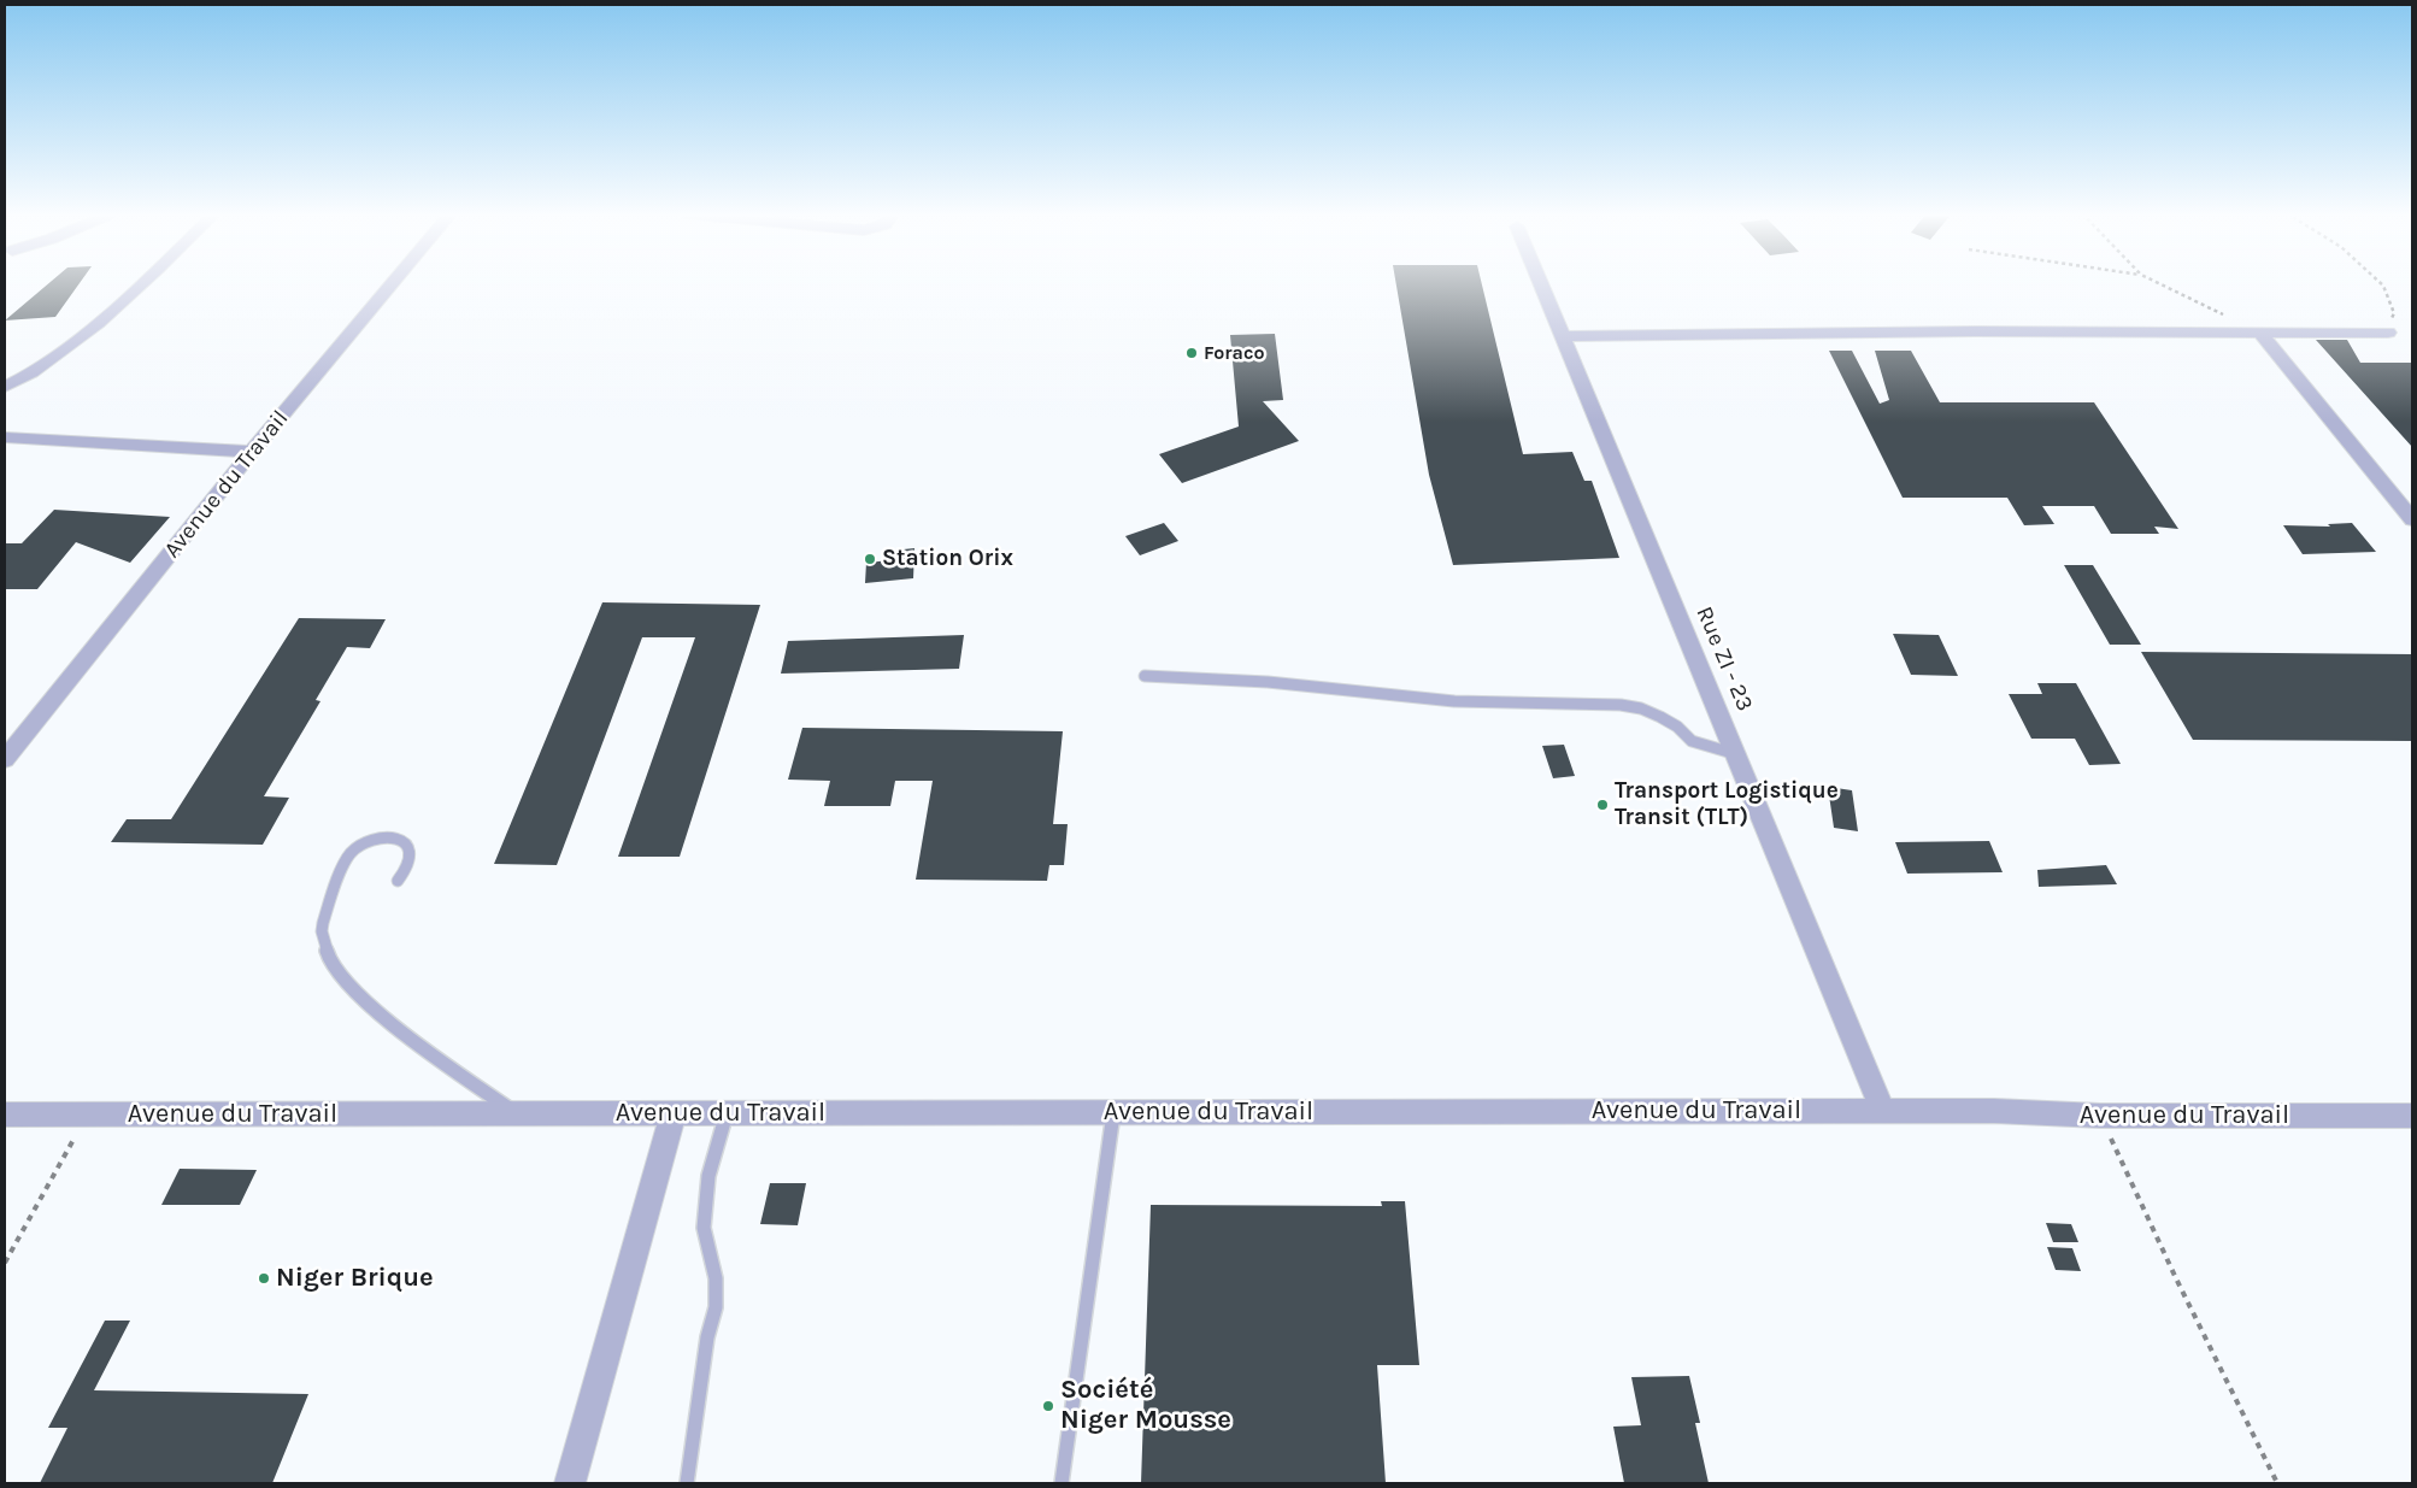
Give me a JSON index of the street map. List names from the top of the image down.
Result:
{
  "streets": {
    "street": ["Avenue du Travail", "Rue ZI - 23"]
  },
  "crossings": [
    ["Avenue du Travail", "Rue ZI - 23"]
  ],
  "places": [
    "Foraco",
    "Station Orix",
    "Transport Logistique Transit (TLT)",
    "Niger Brique",
    "Société Niger Mousse"
  ]
}
